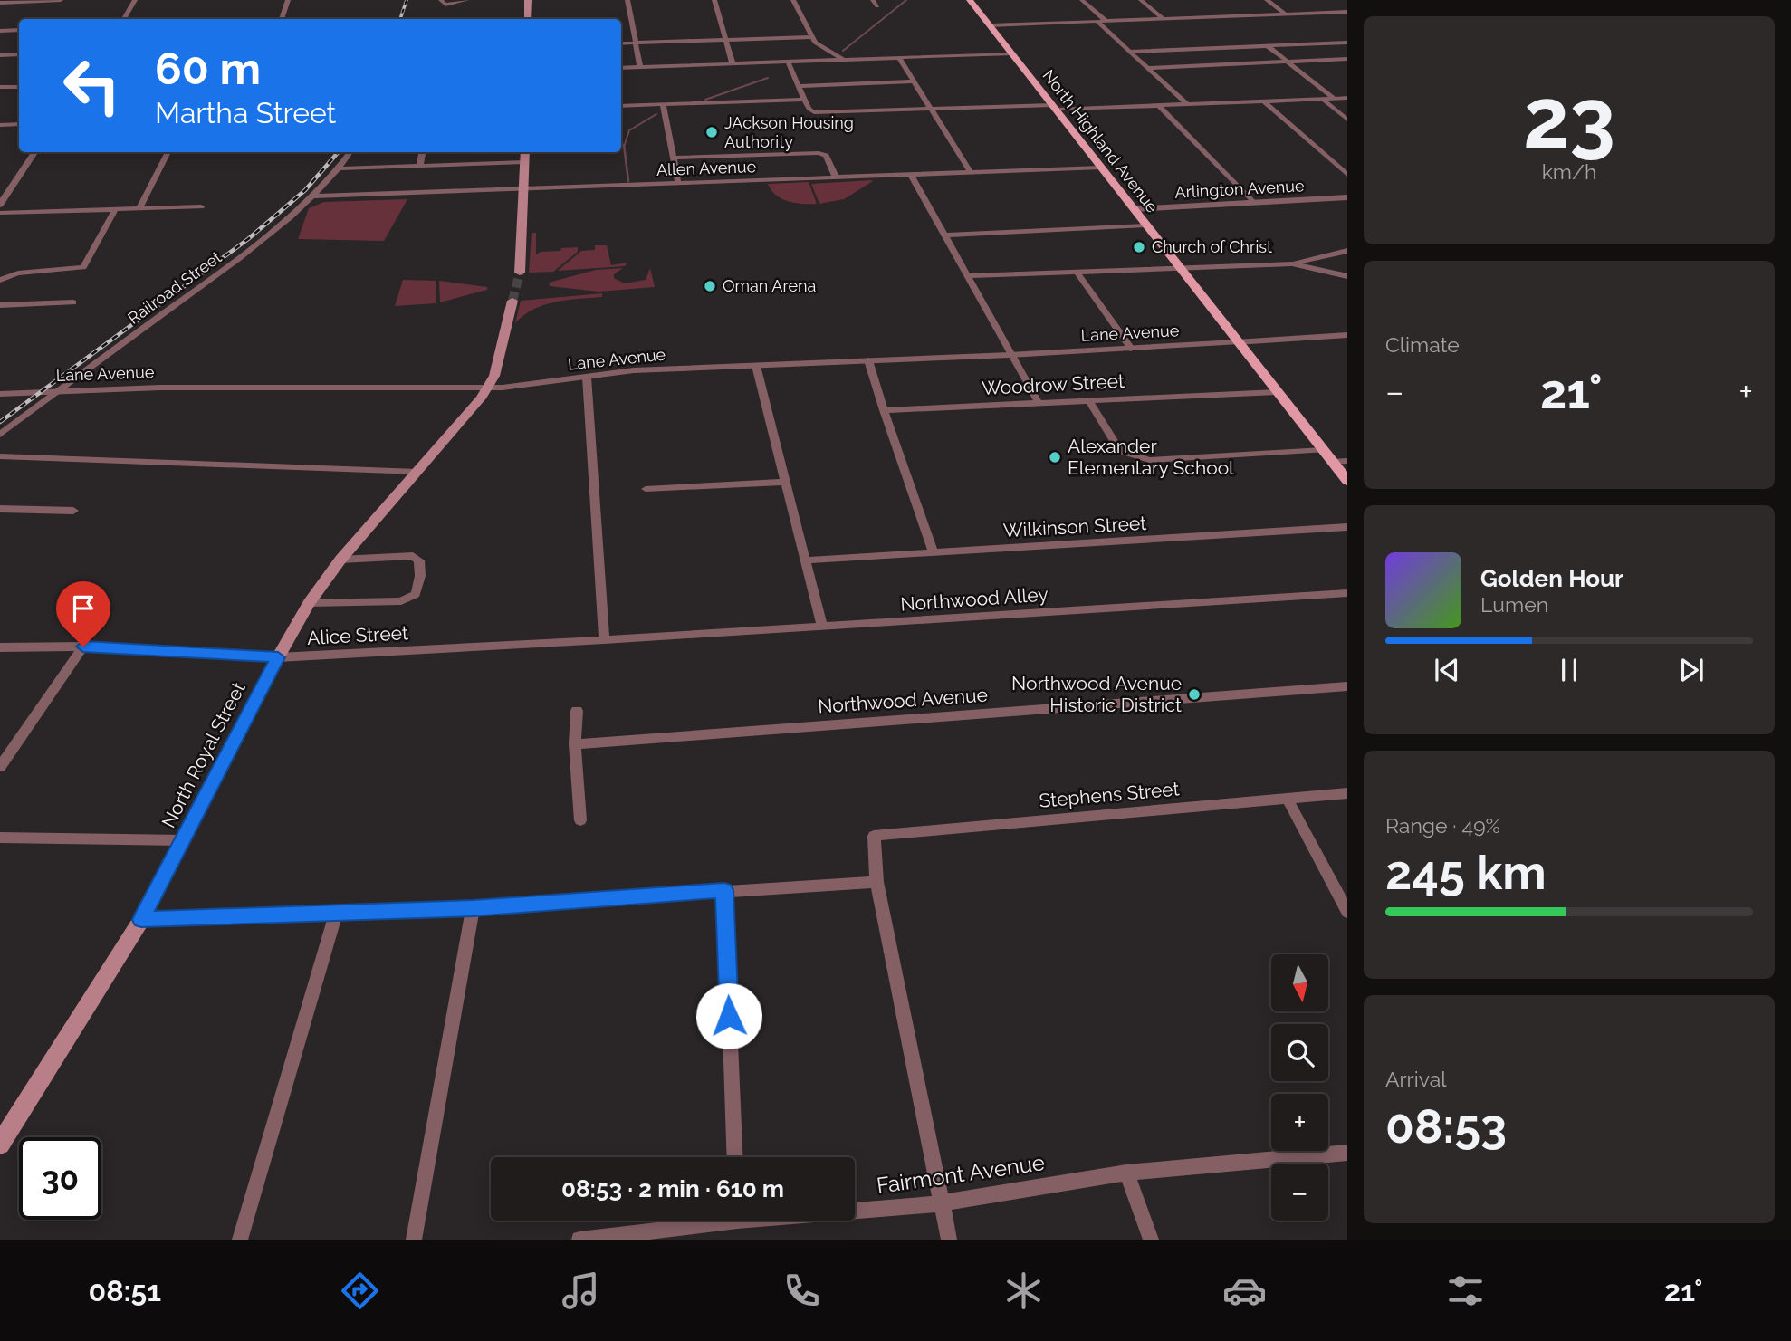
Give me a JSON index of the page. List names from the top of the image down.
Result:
{
  "streets": {
    "main road": ["North Highland Avenue", "North Royal Street"],
    "street": [
      "Allen Avenue",
      "Arlington Avenue",
      "Railroad Street",
      "Lane Avenue",
      "Woodrow Street",
      "Wilkinson Street",
      "Northwood Alley",
      "Alice Street",
      "Northwood Avenue",
      "Stephens Street",
      "Fairmont Avenue"
    ]
  },
  "crossings": [
    ["North Highland Avenue", "Allen Avenue"],
    ["North Highland Avenue", "Arlington Avenue"],
    ["North Highland Avenue", "Lane Avenue"],
    ["North Highland Avenue", "Woodrow Street"],
    ["Allen Avenue", "Railroad Street"],
    ["Railroad Street", "Lane Avenue"],
    ["Lane Avenue", "North Royal Street"],
    ["Northwood Alley", "Alice Street"],
    ["Alice Street", "North Royal Street"]
  ],
  "places": [
    "JAckson Housing Authority",
    "Church of Christ",
    "Oman Arena",
    "Alexander Elementary School",
    "Northwood Avenue Historic District"
  ],
  "north": "bottom",
  "page": {
    "tile": [
      ["23", "km/h"],
      "Climate",
      ["Range · 49%", "245 km"],
      ["Arrival", "08:53"]
    ],
    "turn": ["60 m", "Martha Street"],
    "heat": ["−", "21°", "+"],
    "song": ["Golden Hour", "Lumen"],
    "map_buttons": ["+", "−"],
    "limit": "30",
    "trip": "08:53 · 2 min · 610 m",
    "tabs": ["08:51", "21°"]
  }
}
